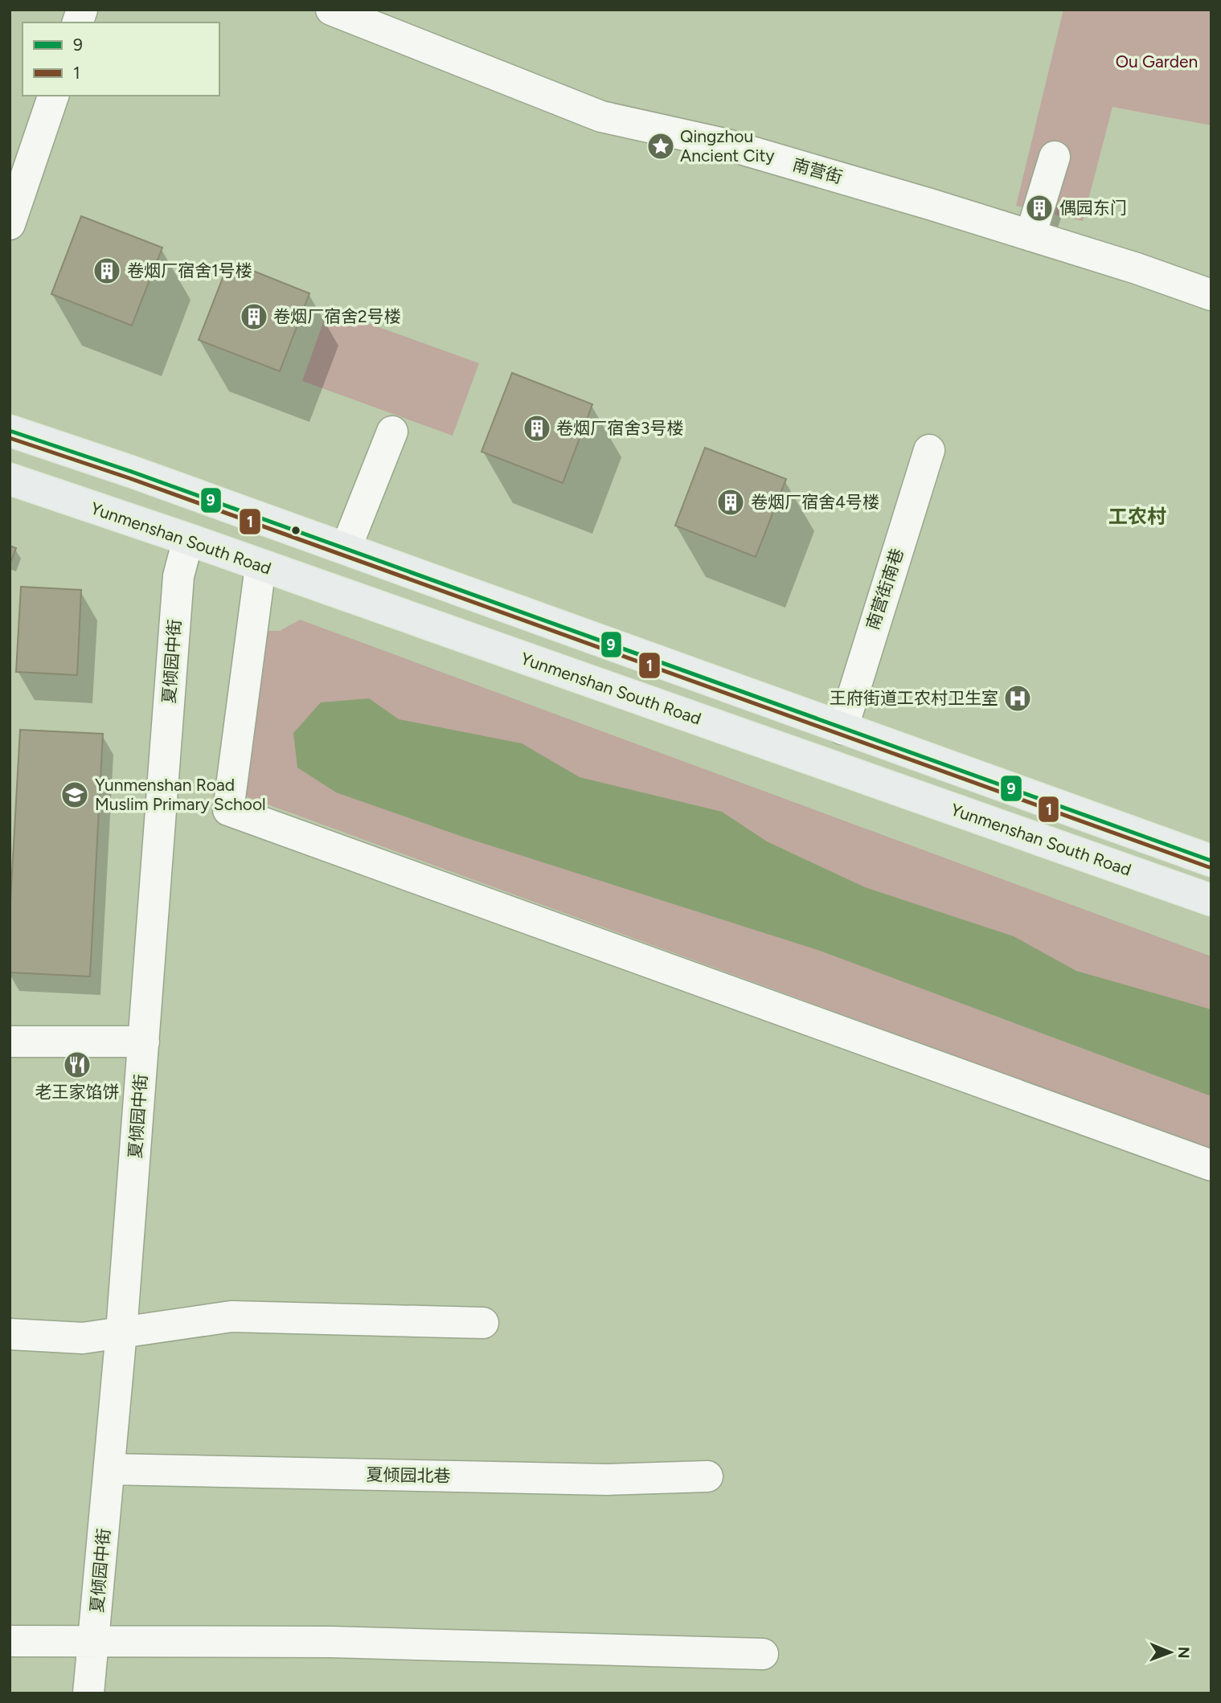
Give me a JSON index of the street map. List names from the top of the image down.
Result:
{
  "streets": {
    "main road": ["Yunmenshan South Road"],
    "street": [
      "南营街",
      "南营街南巷",
      "夏倾园中街",
      "夏倾园北巷"
    ]
  },
  "crossings": [
    ["Yunmenshan South Road", "夏倾园中街"],
    ["夏倾园中街", "夏倾园北巷"]
  ],
  "districts": ["工农村"],
  "parks": ["Ou Garden"],
  "places": {
    "place": ["Qingzhou Ancient City"],
    "building": [
      "偶园东门",
      "卷烟厂宿舍1号楼",
      "卷烟厂宿舍2号楼",
      "卷烟厂宿舍3号楼",
      "卷烟厂宿舍4号楼"
    ],
    "hospital": ["王府街道工农村卫生室"],
    "school or university": ["Yunmenshan Road Muslim Primary School"],
    "restaurant": ["老王家馅饼"]
  },
  "lines": ["transit line 9", "transit line 1"],
  "legend": ["9", "1"],
  "north": "right"
}
